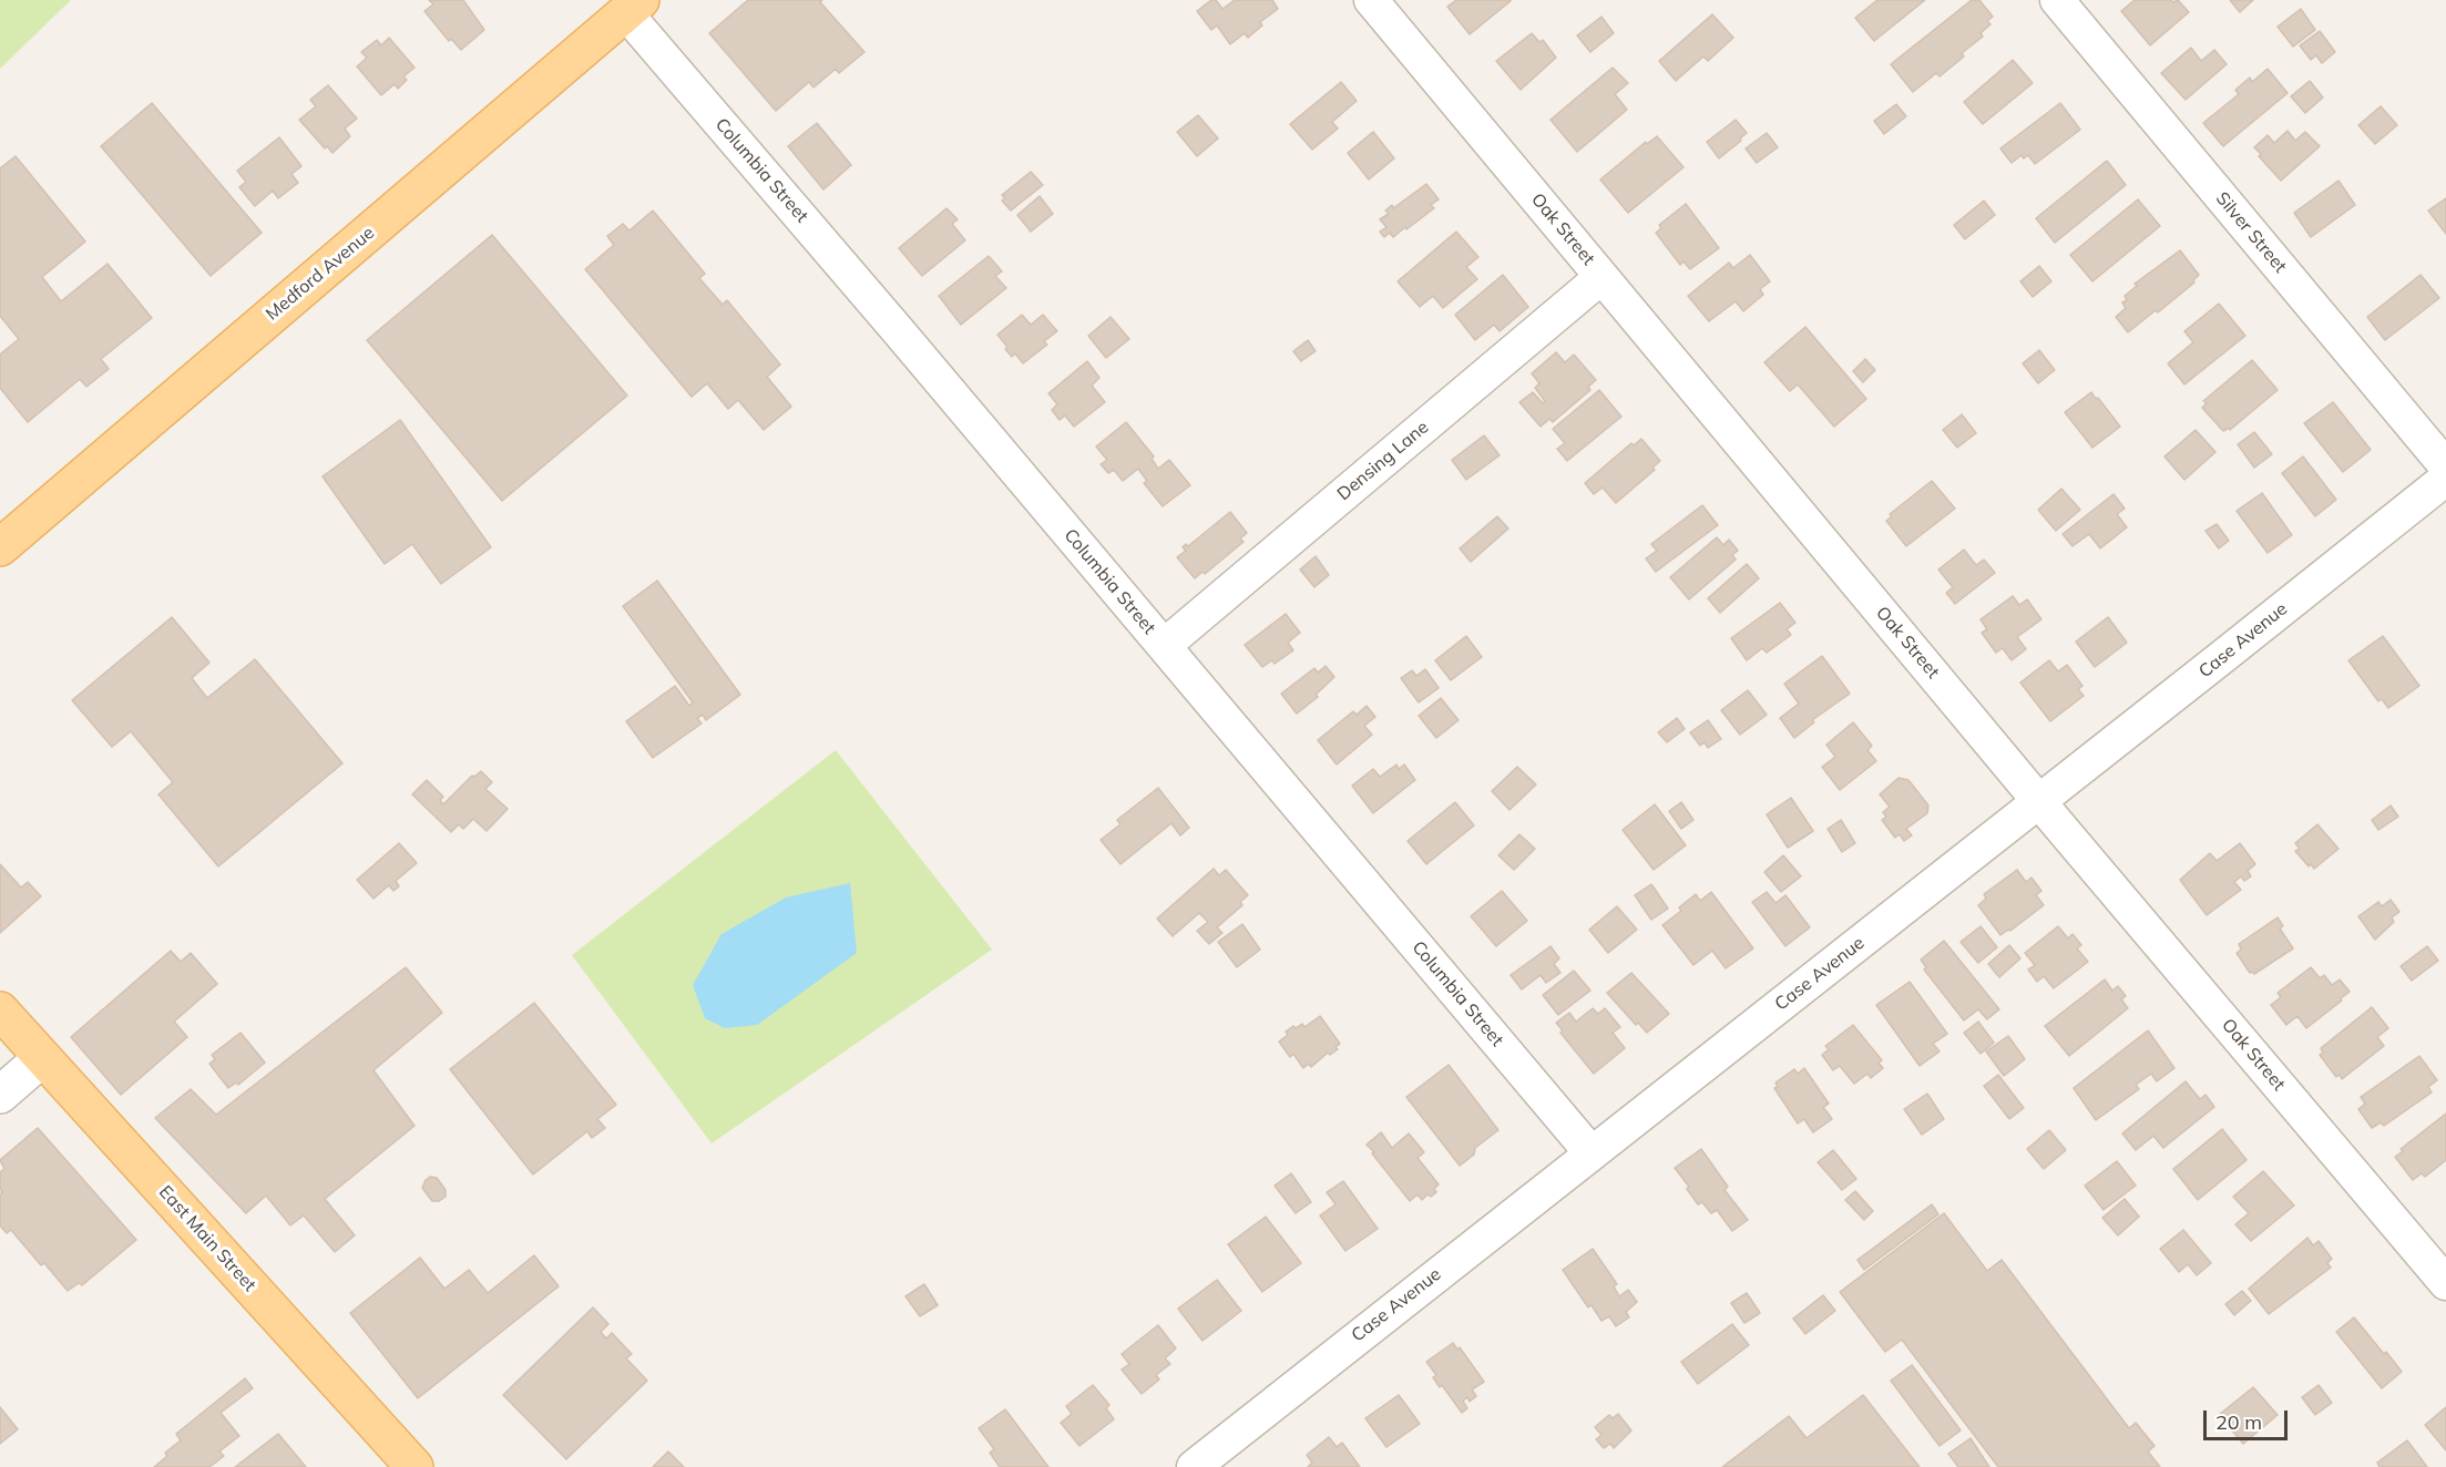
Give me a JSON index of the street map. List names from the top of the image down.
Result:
{
  "streets": {
    "main road": ["Medford Avenue", "East Main Street"],
    "street": [
      "Columbia Street",
      "Oak Street",
      "Silver Street",
      "Densing Lane",
      "Case Avenue"
    ]
  },
  "crossings": [
    ["Columbia Street", "Medford Avenue"],
    ["Columbia Street", "Densing Lane"],
    ["Columbia Street", "Case Avenue"],
    ["Oak Street", "Densing Lane"],
    ["Oak Street", "Case Avenue"]
  ],
  "scale_bar": "20 m"
}
